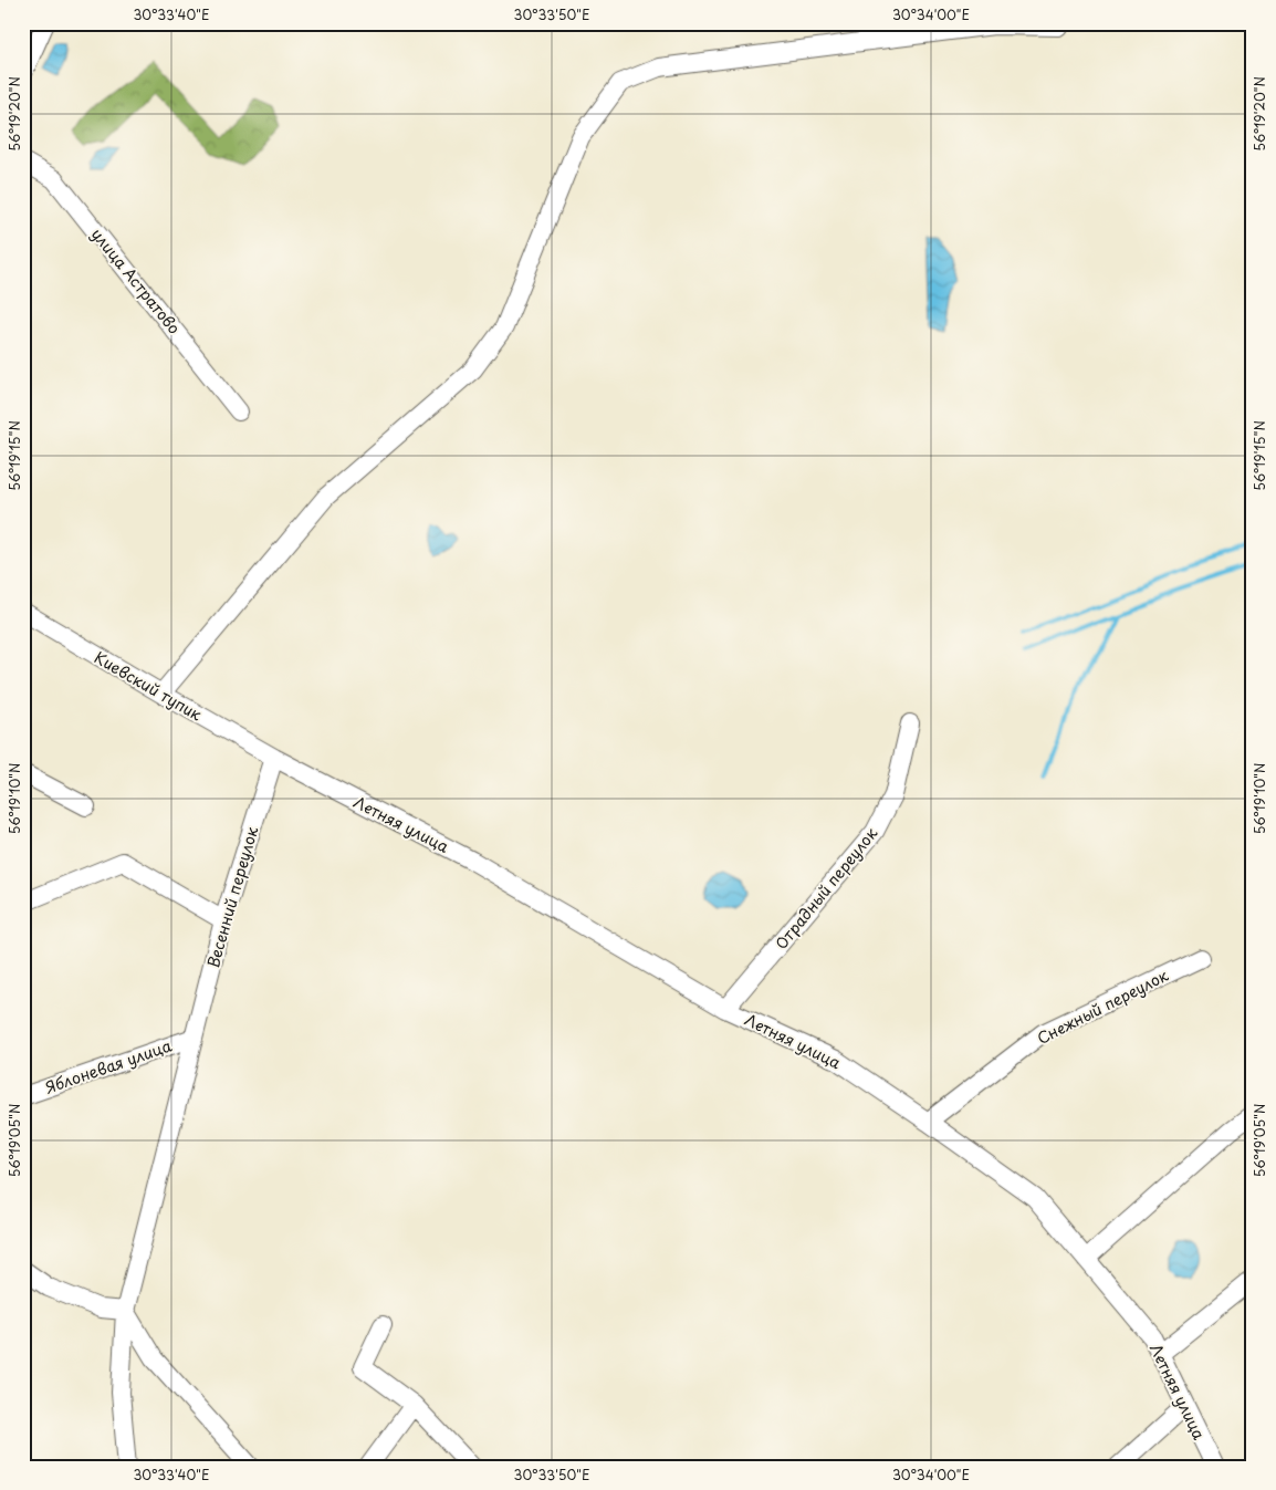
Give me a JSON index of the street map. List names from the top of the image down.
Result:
{
  "streets": {
    "street": [
      "улица Астратово",
      "Киевский тупик",
      "Летняя улица",
      "Отрадный переулок",
      "Весенний переулок",
      "Снежный переулок",
      "Яблоневая улица"
    ]
  },
  "crossings": [
    ["Киевский тупик", "Летняя улица"],
    ["Киевский тупик", "Весенний переулок"],
    ["Летняя улица", "Отрадный переулок"],
    ["Летняя улица", "Весенний переулок"],
    ["Летняя улица", "Снежный переулок"],
    ["Весенний переулок", "Яблоневая улица"]
  ],
  "coordinates": [
    "30°33'40\"E",
    "30°33'50\"E",
    "30°34'00\"E",
    "56°19'20\"N",
    "56°19'15\"N",
    "56°19'10\"N",
    "56°19'05\"N"
  ]
}
